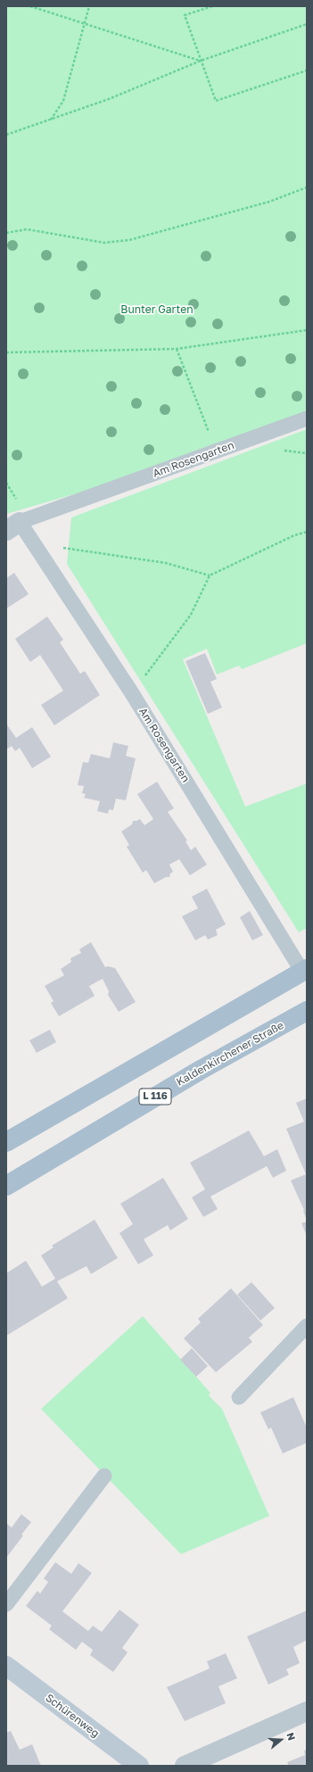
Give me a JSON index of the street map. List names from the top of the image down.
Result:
{
  "streets": {
    "main road": ["Kaldenkirchener Straße", "L 116", "Schürenweg"],
    "lane": ["Am Rosengarten"]
  },
  "parks": ["Bunter Garten"],
  "north": "right"
}
